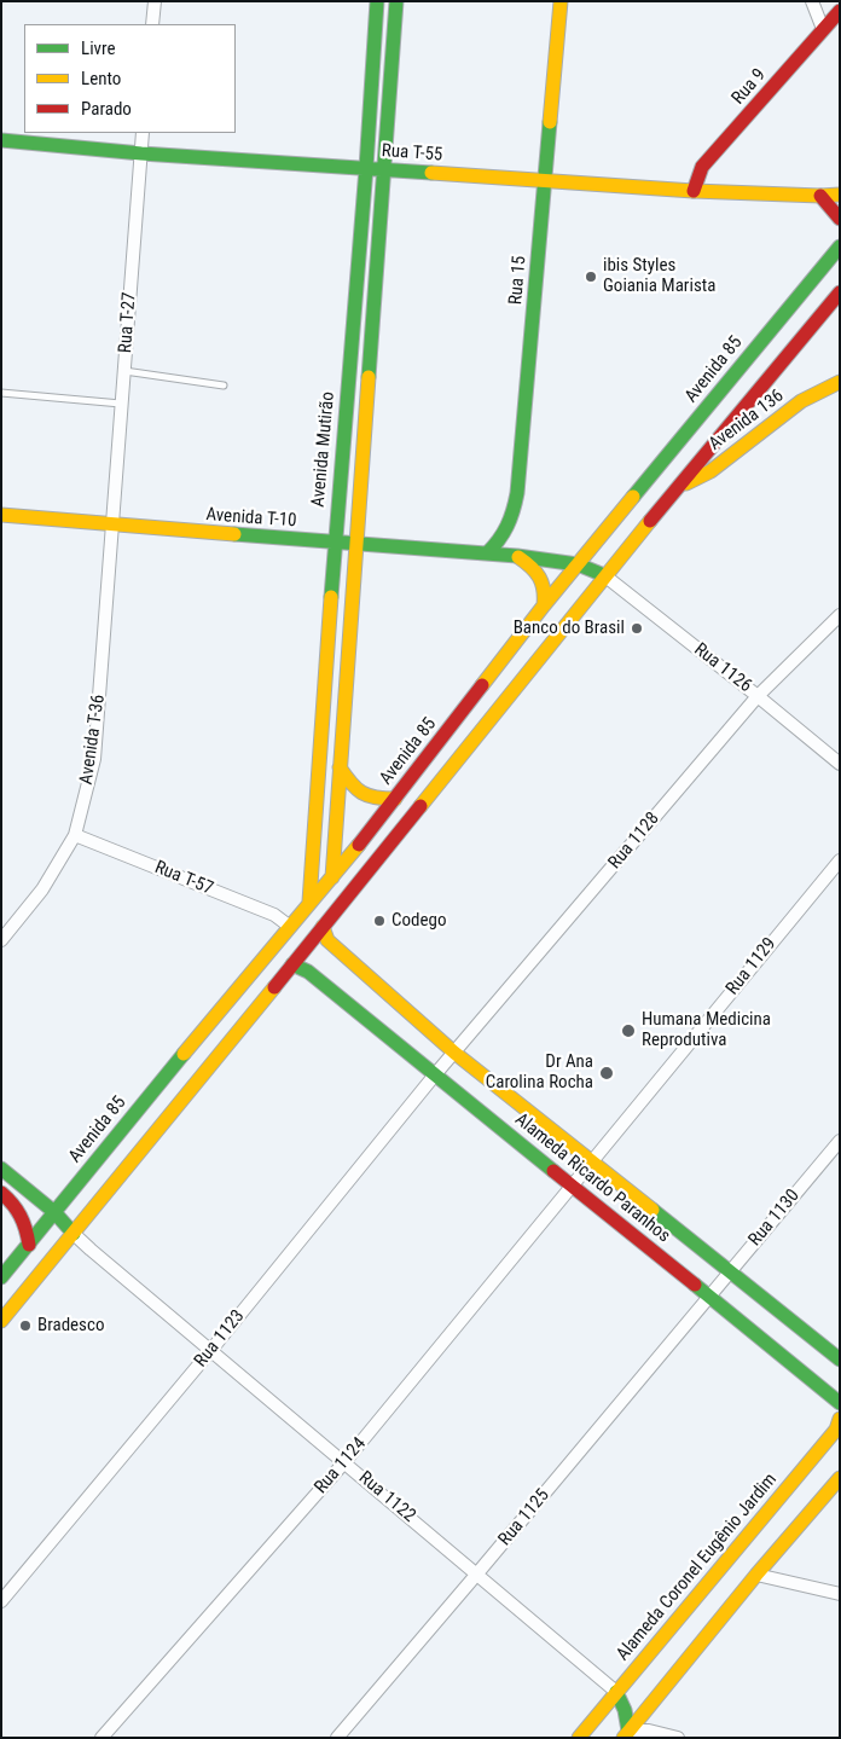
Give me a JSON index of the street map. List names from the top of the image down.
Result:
{
  "streets": {
    "main road": [
      "Rua 9",
      "Rua T-55",
      "Rua 15",
      "Avenida 85",
      "Avenida 136",
      "Avenida Mutirão",
      "Avenida T-10",
      "Alameda Ricardo Paranhos",
      "Alameda Coronel Eugênio Jardim"
    ],
    "street": [
      "Rua T-27",
      "Rua 1126",
      "Avenida T-36",
      "Rua 1128",
      "Rua T-57",
      "Rua 1129",
      "Rua 1130",
      "Rua 1123",
      "Rua 1124",
      "Rua 1122",
      "Rua 1125"
    ]
  },
  "crossings": [
    ["Rua 9", "Rua T-55"],
    ["Rua T-55", "Rua 15"],
    ["Rua T-55", "Rua T-27"],
    ["Rua T-55", "Avenida Mutirão"],
    ["Rua 15", "Avenida T-10"],
    ["Rua T-27", "Avenida T-10"],
    ["Rua T-27", "Avenida T-36"],
    ["Avenida 85", "Avenida Mutirão"],
    ["Avenida 85", "Avenida T-10"],
    ["Avenida 85", "Rua T-57"],
    ["Avenida Mutirão", "Avenida T-10"],
    ["Avenida T-10", "Rua 1126"],
    ["Avenida T-10", "Avenida T-36"],
    ["Rua 1126", "Rua 1128"],
    ["Avenida T-36", "Rua T-57"],
    ["Rua 1128", "Alameda Ricardo Paranhos"],
    ["Rua 1128", "Rua 1123"],
    ["Rua 1129", "Alameda Ricardo Paranhos"],
    ["Rua 1129", "Rua 1124"],
    ["Alameda Ricardo Paranhos", "Rua 1130"],
    ["Alameda Ricardo Paranhos", "Rua 1123"],
    ["Alameda Ricardo Paranhos", "Rua 1124"],
    ["Alameda Ricardo Paranhos", "Rua 1125"],
    ["Rua 1130", "Rua 1125"],
    ["Rua 1123", "Rua 1122"],
    ["Rua 1124", "Rua 1122"],
    ["Rua 1122", "Rua 1125"],
    ["Rua 1122", "Alameda Coronel Eugênio Jardim"]
  ],
  "places": [
    "ibis Styles Goiania Marista",
    "Banco do Brasil",
    "Codego",
    "Humana Medicina Reprodutiva",
    "Dr Ana Carolina Rocha",
    "Bradesco"
  ],
  "legend": ["Livre", "Lento", "Parado"]
}
